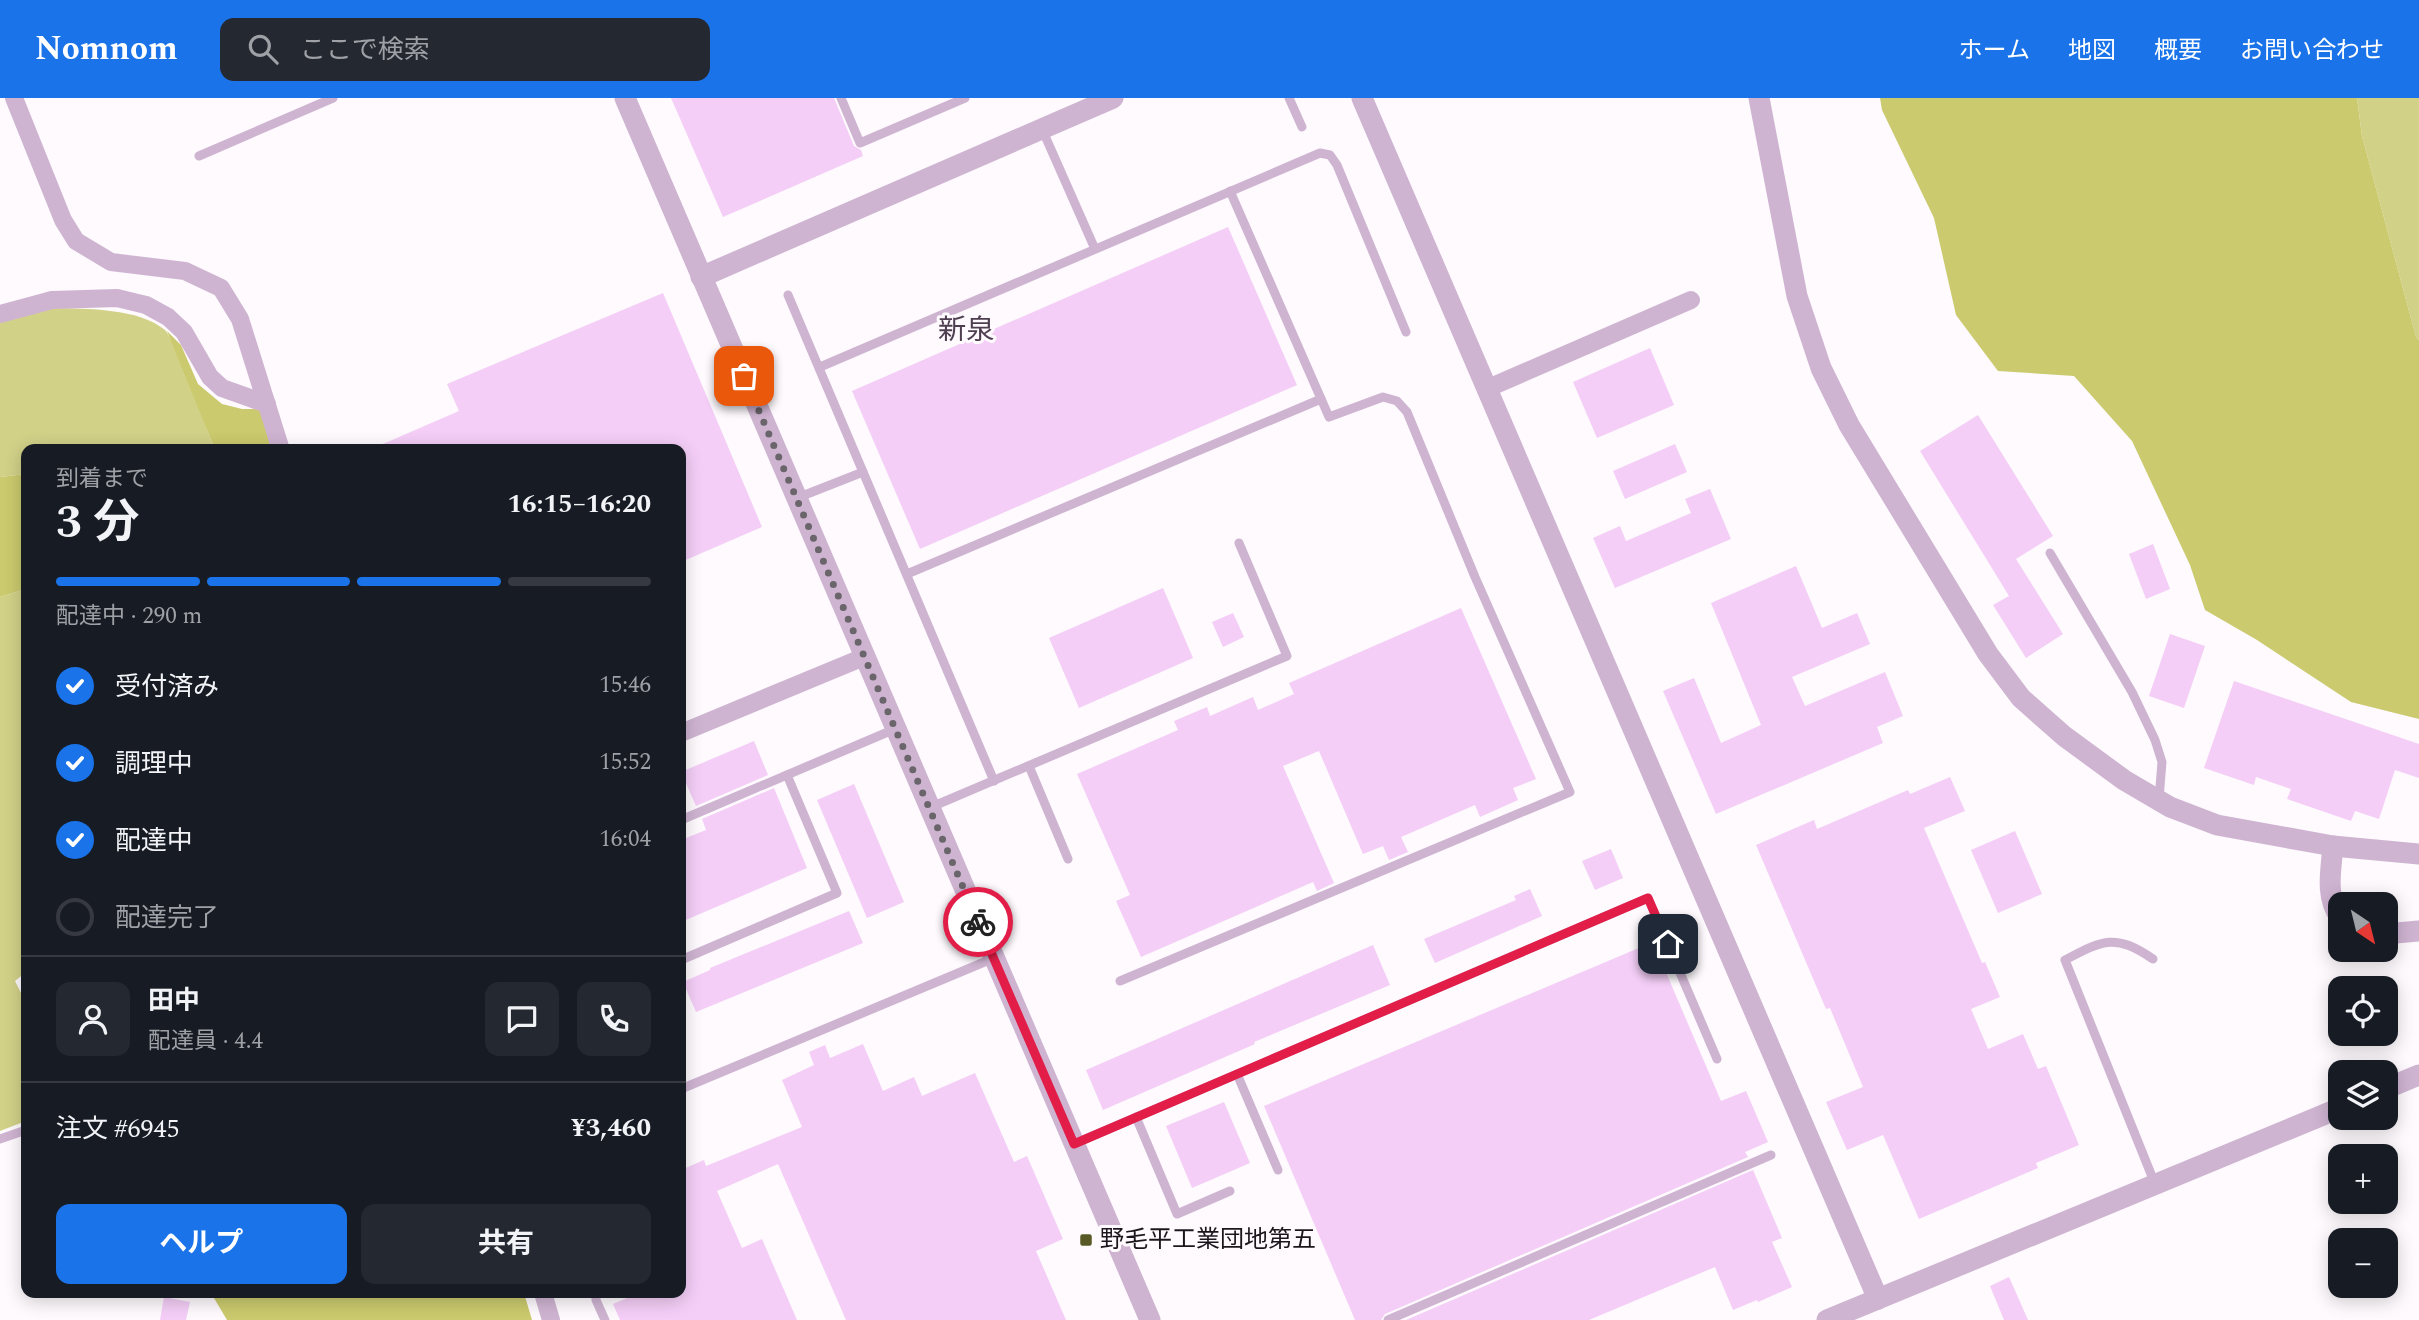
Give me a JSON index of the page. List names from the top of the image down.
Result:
{
  "districts": ["新泉"],
  "places": {
    "transit": ["野毛平工業団地第五"]
  },
  "north": "bottom right",
  "page": {
    "header": "Nomnom",
    "search": "ここで検索",
    "nav": [
      "ホーム",
      "地図",
      "概要",
      "お問い合わせ"
    ],
    "heading": ["3 分", "到着まで", "16:15–16:20"],
    "panel": [
      "田中",
      "配達員 · 4.4",
      "注文 #6945",
      "¥3,460"
    ],
    "bar": "配達中 · 290 m",
    "list": [
      ["受付済み", "15:46"],
      ["調理中", "15:52"],
      ["配達中", "16:04"],
      "配達完了"
    ],
    "map_buttons": ["+", "−"],
    "buttons": ["ヘルプ", "共有"]
  }
}
